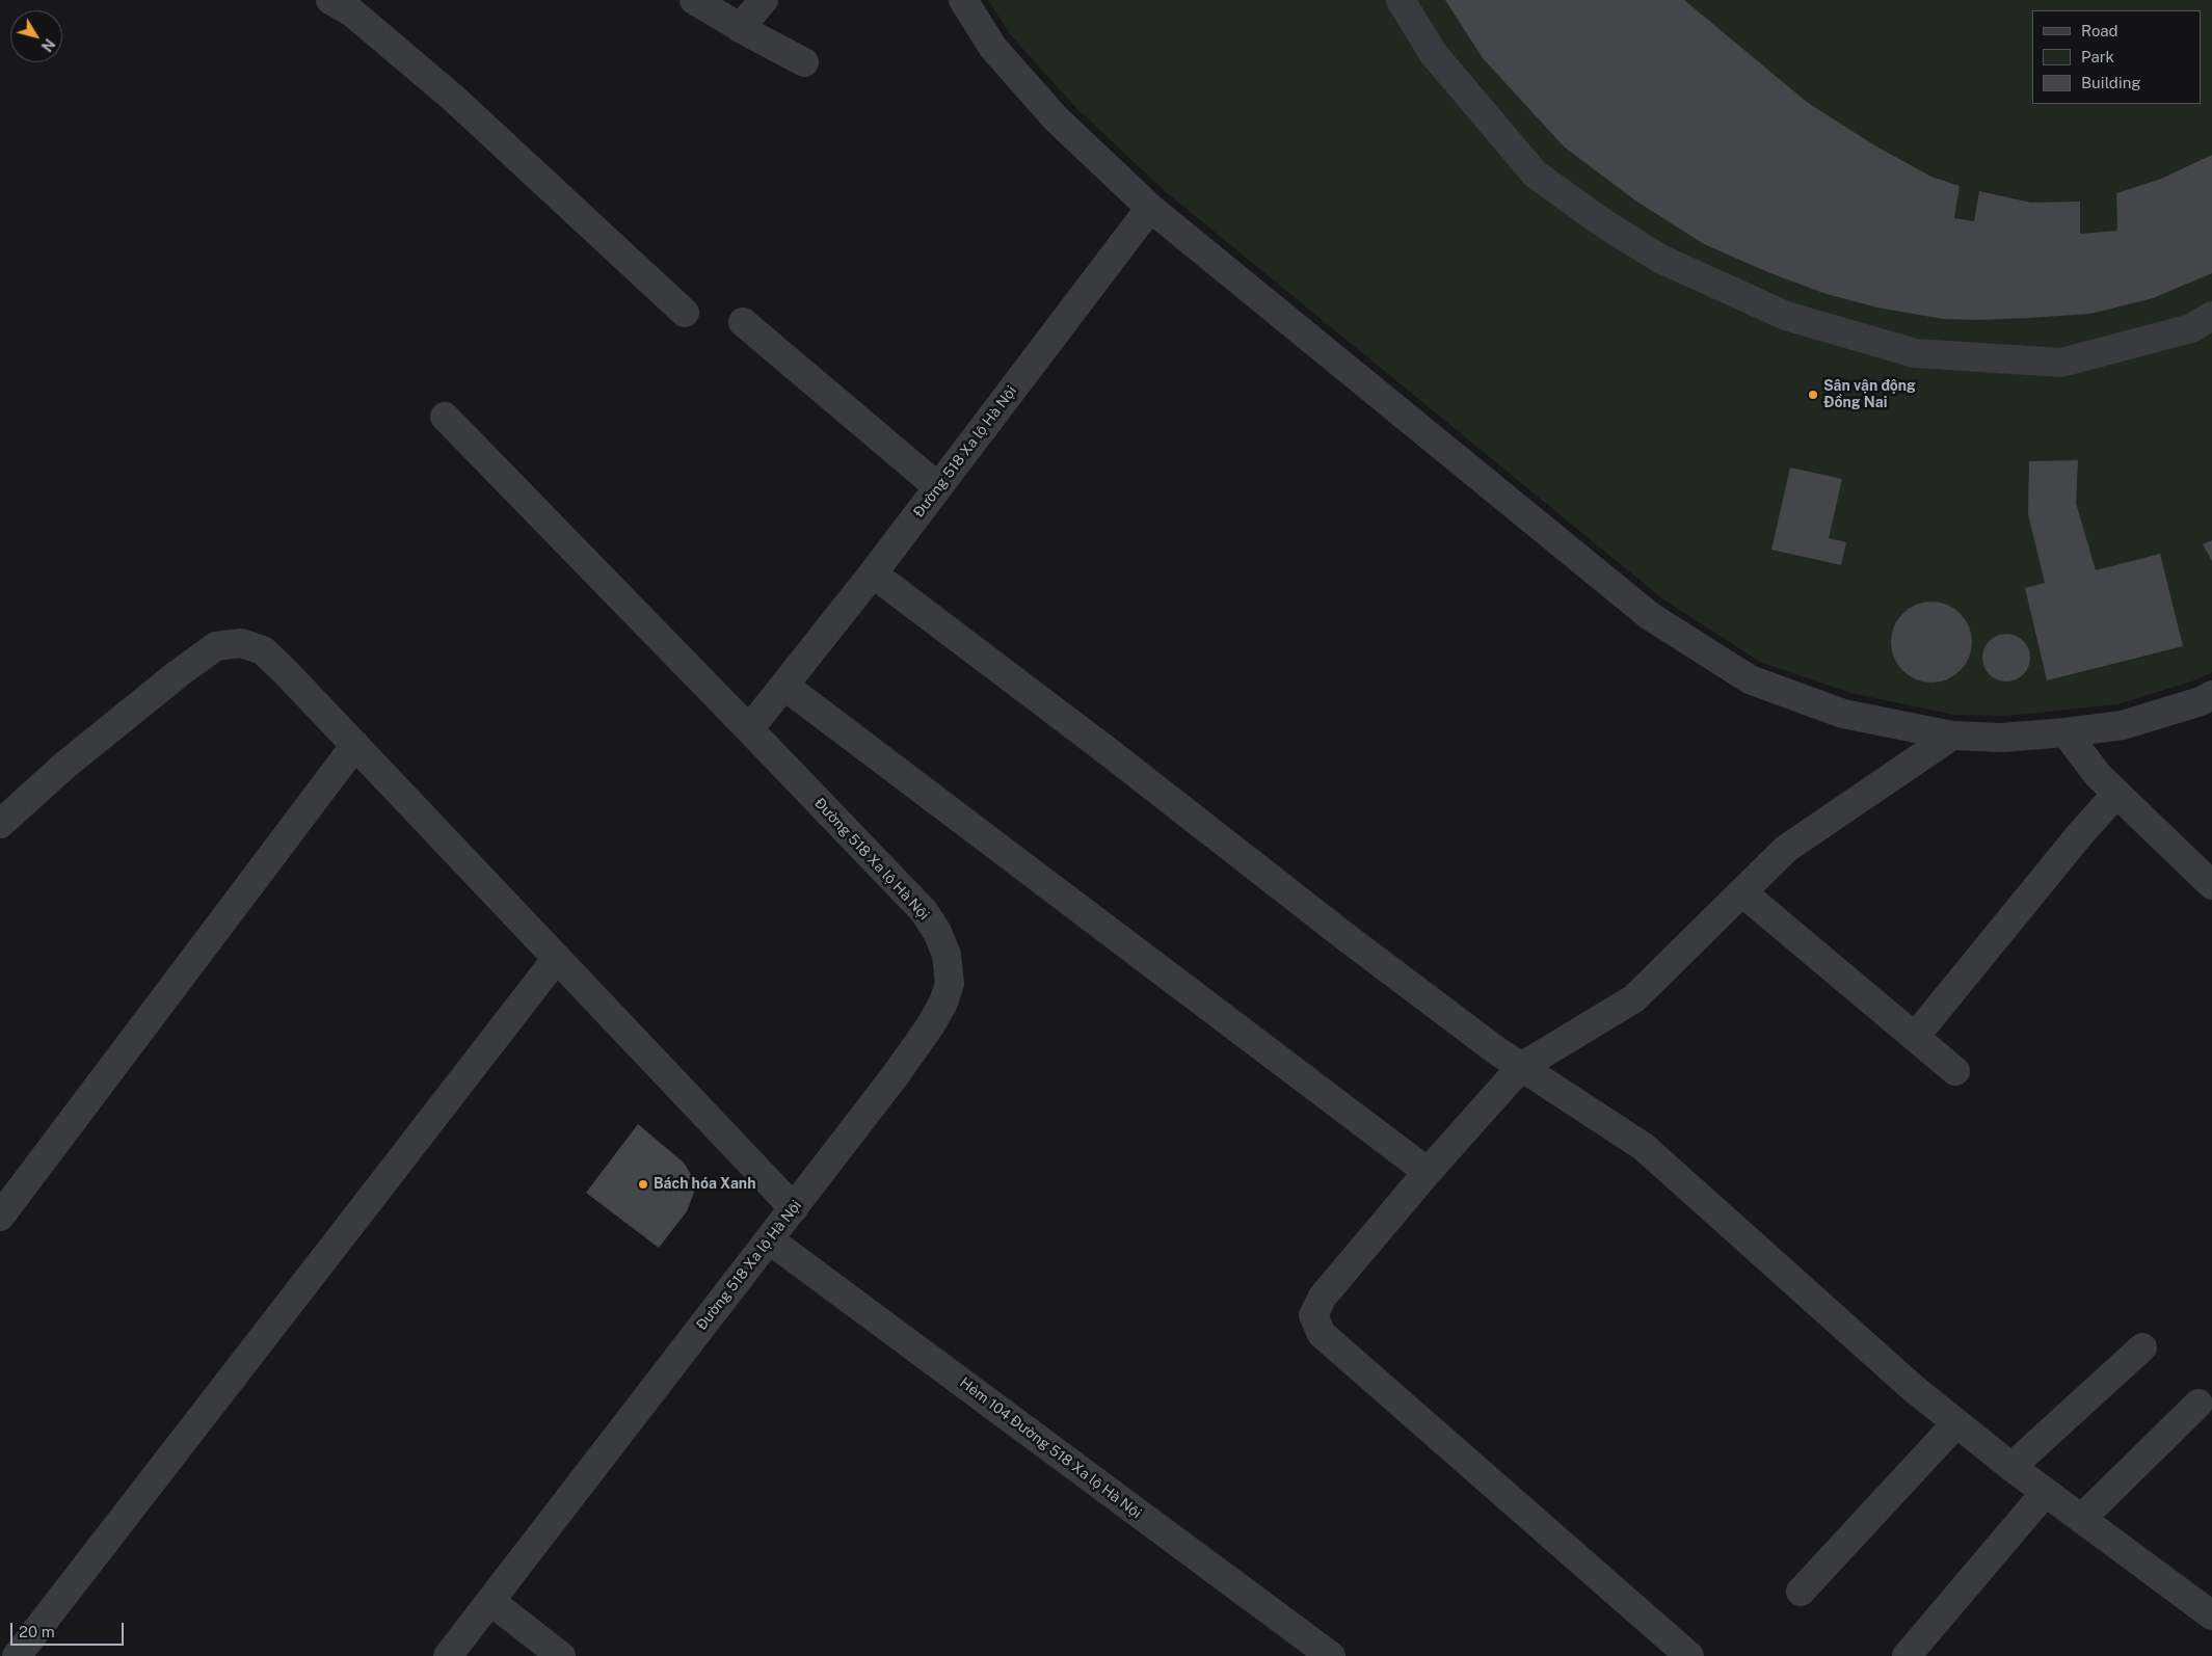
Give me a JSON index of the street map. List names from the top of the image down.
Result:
{
  "streets": {
    "street": ["Đường 518 Xa lộ Hà Nội", "Hẻm 104 Đường 518 Xa lộ Hà Nội"]
  },
  "crossings": [
    ["Đường 518 Xa lộ Hà Nội", "Hẻm 104 Đường 518 Xa lộ Hà Nội"]
  ],
  "places": ["Sân vận động Đồng Nai", "Bách hóa Xanh"],
  "legend": ["Road", "Park", "Building"],
  "scale_bar": "20 m",
  "north": "bottom right"
}
